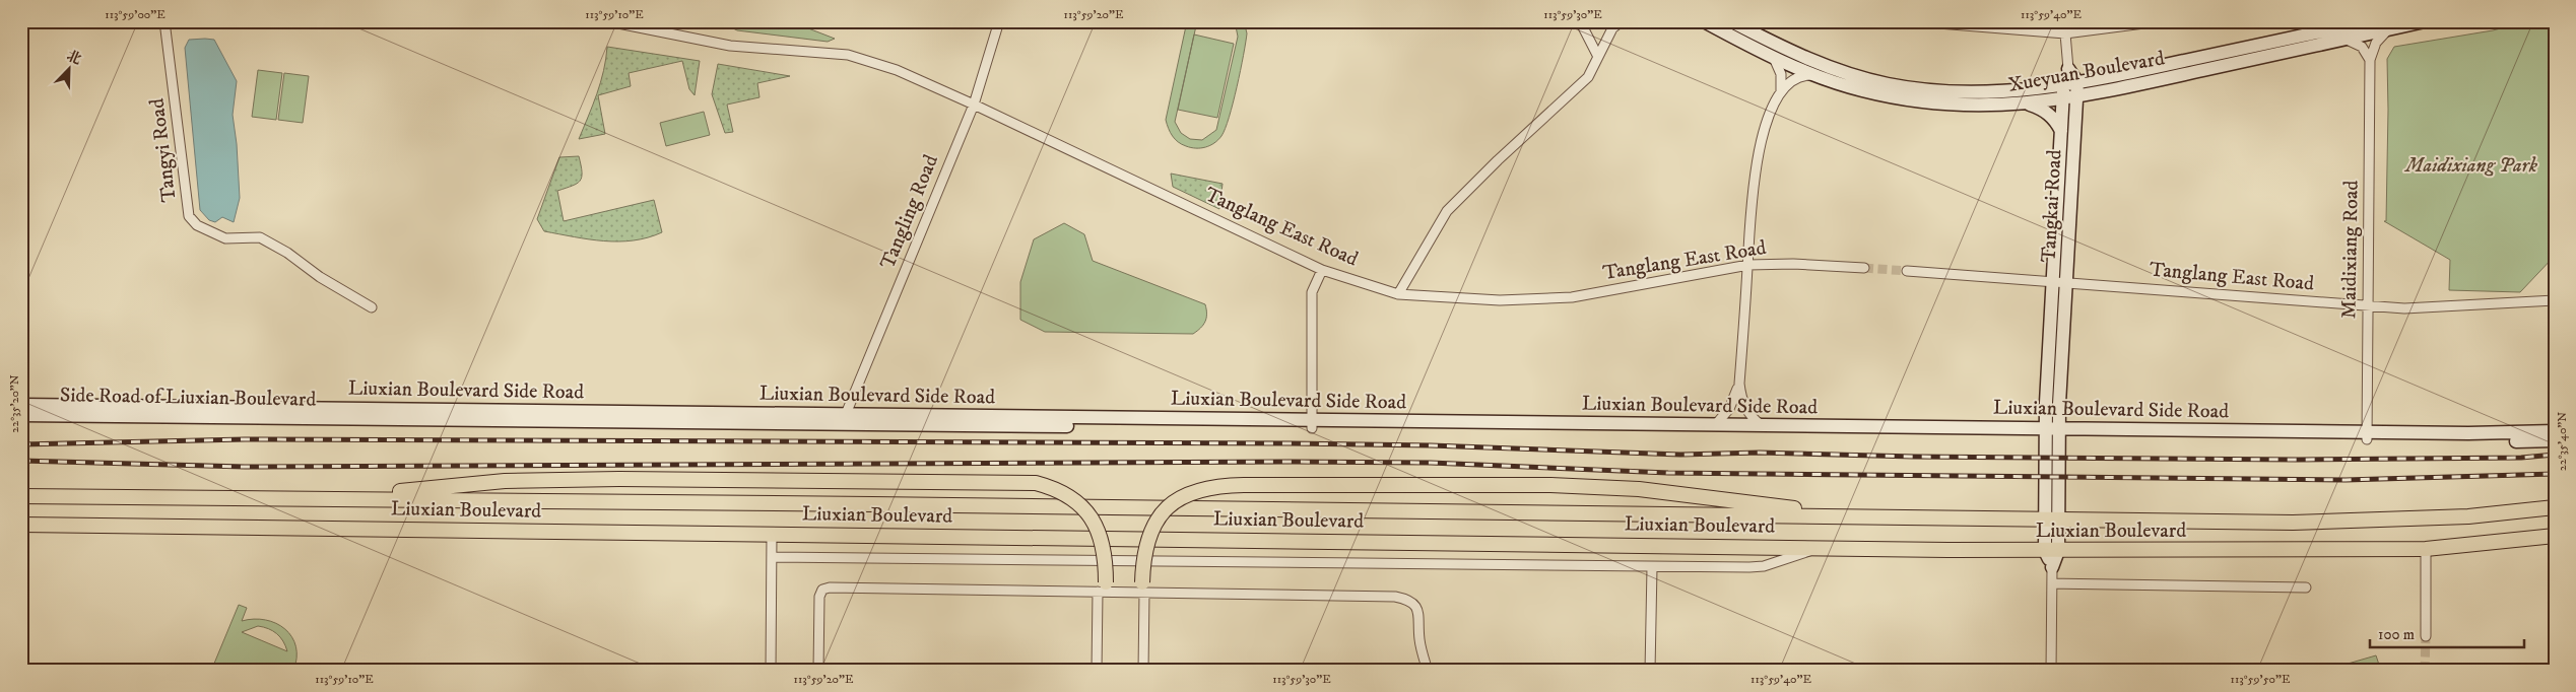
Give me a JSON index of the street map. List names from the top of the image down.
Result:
{
  "streets": {
    "main road": [
      "Xueyuan Boulevard",
      "Tangkai Road",
      "Liuxian Boulevard Side Road",
      "Side Road of Liuxian Boulevard",
      "Liuxian Boulevard"
    ],
    "street": [
      "Tangyi Road",
      "Tangling Road",
      "Tanglang East Road",
      "Maidixiang Road"
    ]
  },
  "crossings": [
    ["Xueyuan Boulevard", "Tangkai Road"],
    ["Xueyuan Boulevard", "Maidixiang Road"],
    ["Tangkai Road", "Tanglang East Road"],
    ["Tangkai Road", "Liuxian Boulevard Side Road"],
    ["Tangkai Road", "Side Road of Liuxian Boulevard"],
    ["Tangkai Road", "Liuxian Boulevard"],
    ["Tangling Road", "Tanglang East Road"],
    ["Tangling Road", "Liuxian Boulevard Side Road"],
    ["Tanglang East Road", "Maidixiang Road"],
    ["Maidixiang Road", "Liuxian Boulevard Side Road"],
    ["Liuxian Boulevard Side Road", "Side Road of Liuxian Boulevard"]
  ],
  "parks": ["Maidixiang Park"],
  "scale_bar": "100 m",
  "north": "top right",
  "coordinates": [
    "113°59'00\"E",
    "113°59'10\"E",
    "113°59'20\"E",
    "113°59'30\"E",
    "113°59'40\"E",
    "22°35'20\"N",
    "22°35'40\"N",
    "113°59'50\"E"
  ]
}
